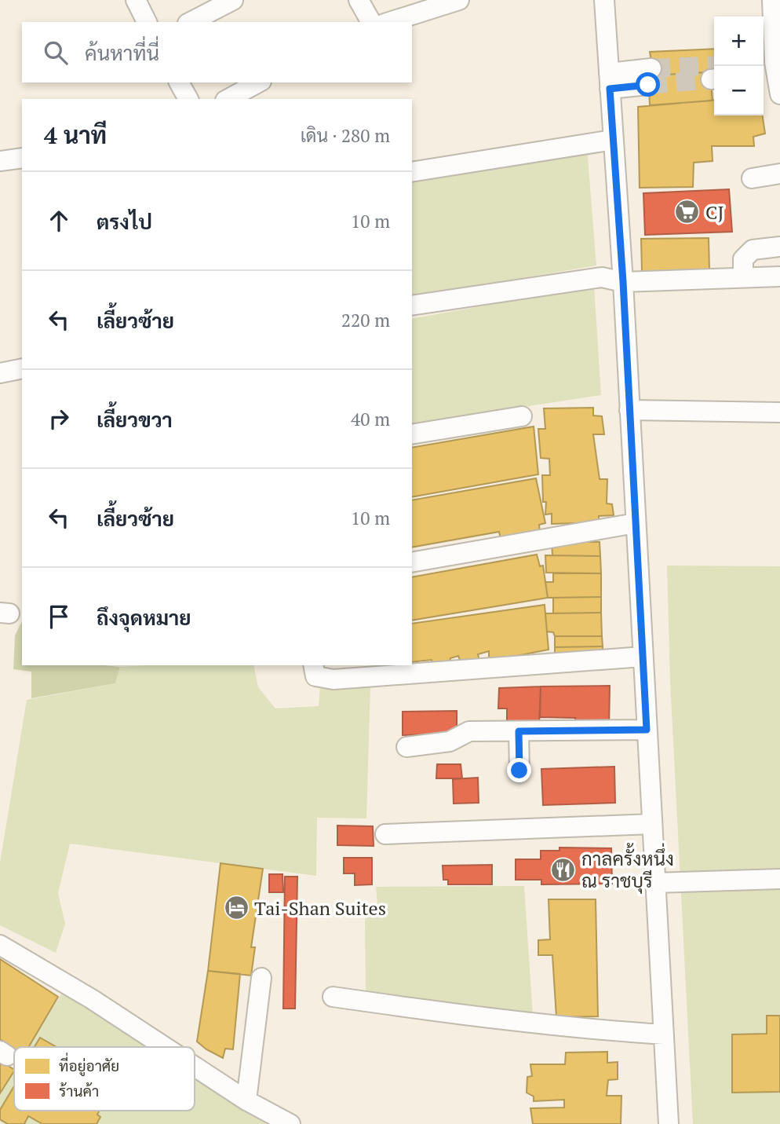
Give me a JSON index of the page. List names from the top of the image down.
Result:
{
  "places": {
    "supermarket": ["CJ"],
    "restaurant": ["กาลครั้งหนึ่ง ณ ราชบุรี"],
    "hotel": ["Tai-Shan Suites"]
  },
  "legend": ["ที่อยู่อาศัย", "ร้านค้า"],
  "page": {
    "map_buttons": ["+", "−"],
    "search": "ค้นหาที่นี่",
    "heading": ["4 นาที", "เดิน · 280 m"],
    "list": [
      ["ตรงไป", "10 m"],
      ["เลี้ยวซ้าย", "220 m"],
      ["เลี้ยวขวา", "40 m"],
      ["เลี้ยวซ้าย", "10 m"],
      "ถึงจุดหมาย"
    ]
  }
}
